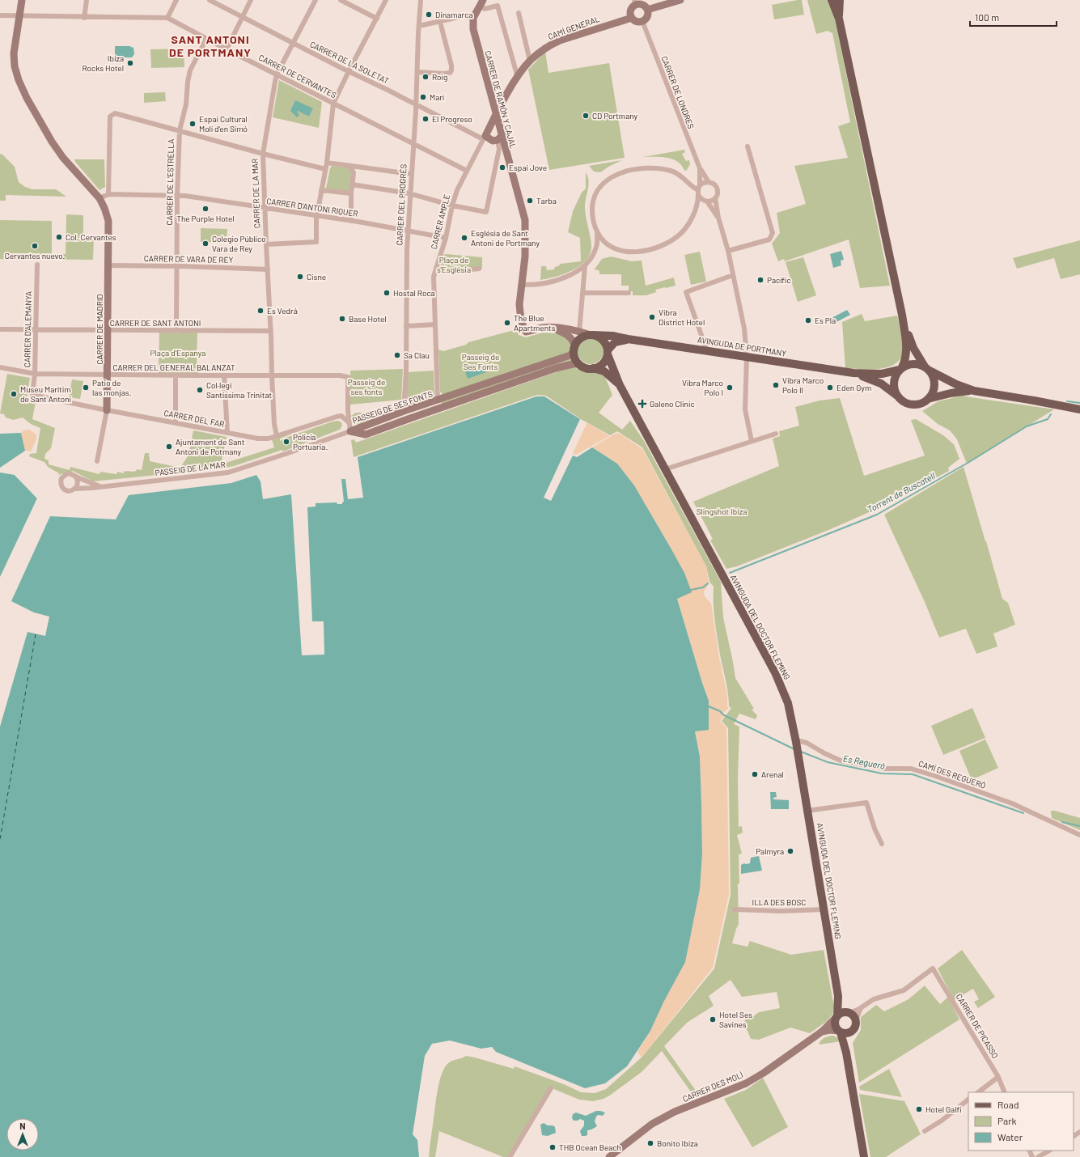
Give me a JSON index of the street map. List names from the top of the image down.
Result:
{
  "streets": {
    "main road": ["AVINGUDA DE PORTMANY", "AVINGUDA DEL DOCTOR FLEMING"],
    "street": [
      "CAMÍ GENERAL",
      "CARRER DE LA SOLETAT",
      "CARRER DE CERVANTES",
      "CARRER DE LONDRES",
      "CARRER DE RAMÓN Y CAJAL",
      "CARRER DE L'ESTRELLA",
      "CARRER DE LA MAR",
      "CARRER DEL PROGRÉS",
      "CARRER D'ANTONI RIQUER",
      "CARRER AMPLE",
      "CARRER DE VARA DE REY",
      "CARRER DE SANT ANTONI",
      "CARRER D'ALEMANYA",
      "CARRER DE MADRID",
      "CARRER DEL GENERAL BALANZAT",
      "PASSEIG DE SES FONTS",
      "CARRER DEL FAR",
      "PASSEIG DE LA MAR",
      "CAMÍ DES REGUERÓ",
      "ILLA DES BOSC",
      "CARRER DE PICASSO",
      "CARRER DES MOLÍ"
    ]
  },
  "crossings": [
    ["CAMÍ GENERAL", "CARRER DE LONDRES"],
    ["CAMÍ GENERAL", "CARRER DE RAMÓN Y CAJAL"],
    ["CAMÍ GENERAL", "CARRER AMPLE"],
    ["CARRER DE LA SOLETAT", "CARRER DE LA MAR"],
    ["CARRER DE LA SOLETAT", "CARRER DEL PROGRÉS"],
    ["CARRER DE LA SOLETAT", "CARRER AMPLE"],
    ["CARRER DE CERVANTES", "CARRER DE L'ESTRELLA"],
    ["CARRER DE CERVANTES", "CARRER DE LA MAR"],
    ["CARRER DE CERVANTES", "CARRER DEL PROGRÉS"],
    ["CARRER DE CERVANTES", "CARRER AMPLE"],
    ["CARRER DE RAMÓN Y CAJAL", "CARRER AMPLE"],
    ["CARRER DE RAMÓN Y CAJAL", "AVINGUDA DE PORTMANY"],
    ["CARRER DE RAMÓN Y CAJAL", "PASSEIG DE SES FONTS"],
    ["CARRER DE RAMÓN Y CAJAL", "AVINGUDA DEL DOCTOR FLEMING"],
    ["CARRER DE L'ESTRELLA", "CARRER D'ANTONI RIQUER"],
    ["CARRER DE L'ESTRELLA", "CARRER DE VARA DE REY"],
    ["CARRER DE L'ESTRELLA", "CARRER DE SANT ANTONI"],
    ["CARRER DE LA MAR", "CARRER D'ANTONI RIQUER"],
    ["CARRER DE LA MAR", "CARRER DE VARA DE REY"],
    ["CARRER DE LA MAR", "CARRER DE SANT ANTONI"],
    ["CARRER DE LA MAR", "CARRER DEL GENERAL BALANZAT"],
    ["CARRER DE LA MAR", "CARRER DEL FAR"],
    ["CARRER DEL PROGRÉS", "CARRER D'ANTONI RIQUER"],
    ["CARRER DEL PROGRÉS", "PASSEIG DE SES FONTS"],
    ["CARRER D'ANTONI RIQUER", "CARRER AMPLE"],
    ["CARRER AMPLE", "PASSEIG DE SES FONTS"],
    ["CARRER DE VARA DE REY", "CARRER DE MADRID"],
    ["CARRER DE SANT ANTONI", "CARRER D'ALEMANYA"],
    ["CARRER DE SANT ANTONI", "CARRER DE MADRID"],
    ["CARRER D'ALEMANYA", "CARRER DEL GENERAL BALANZAT"],
    ["CARRER D'ALEMANYA", "CARRER DEL FAR"],
    ["CARRER DE MADRID", "CARRER DEL GENERAL BALANZAT"],
    ["CARRER DE MADRID", "CARRER DEL FAR"],
    ["AVINGUDA DE PORTMANY", "PASSEIG DE SES FONTS"],
    ["AVINGUDA DE PORTMANY", "AVINGUDA DEL DOCTOR FLEMING"],
    ["PASSEIG DE SES FONTS", "PASSEIG DE LA MAR"],
    ["PASSEIG DE SES FONTS", "AVINGUDA DEL DOCTOR FLEMING"],
    ["AVINGUDA DEL DOCTOR FLEMING", "CAMÍ DES REGUERÓ"],
    ["AVINGUDA DEL DOCTOR FLEMING", "ILLA DES BOSC"],
    ["AVINGUDA DEL DOCTOR FLEMING", "CARRER DES MOLÍ"]
  ],
  "districts": ["SANT ANTONI DE PORTMANY"],
  "water": ["Torrent de Buscatell", "Es Regueró"],
  "parks": [
    "Plaça de s'Església",
    "Plaça d'Espanya",
    "Passeig de Ses Fonts",
    "Passeig de ses fonts",
    "Slingshot Ibiza"
  ],
  "places": {
    "other": [
      "Dinamarca",
      "Ibiza Rocks Hotel",
      "Roig",
      "Marí",
      "CD Portmany",
      "El Progreso",
      "Espai Cultural Molí d'en Simó",
      "Espai Jove",
      "Tarba",
      "The Purple Hotel",
      "Col. Cervantes",
      "Església de Sant Antoni de Portmany",
      "Colegio Público Vara de Rey",
      "Cervantes nuevo.",
      "Cisne",
      "Pacífic",
      "Hostal Roca",
      "Es Vedrá",
      "Vibra District Hotel",
      "Base Hotel",
      "Es Pla",
      "The Blue Apartments",
      "Sa Clau",
      "Vibra Marco Polo II",
      "Patio de las monjas.",
      "Vibra Marco Polo I",
      "Eden Gym",
      "Col·legi Santíssima Trinitat",
      "Museu Marítim de Sant Antoni",
      "Policía Portuaria.",
      "Ajuntament de Sant Antoni de Potmany",
      "Arenal",
      "Palmyra",
      "Hotel Ses Savines",
      "Hotel Galfi",
      "Bonito Ibiza",
      "THB Ocean Beach"
    ],
    "health": ["Galeno Clinic"]
  },
  "legend": ["Road", "Park", "Water"],
  "scale_bar": "100 m",
  "north": "top"
}
